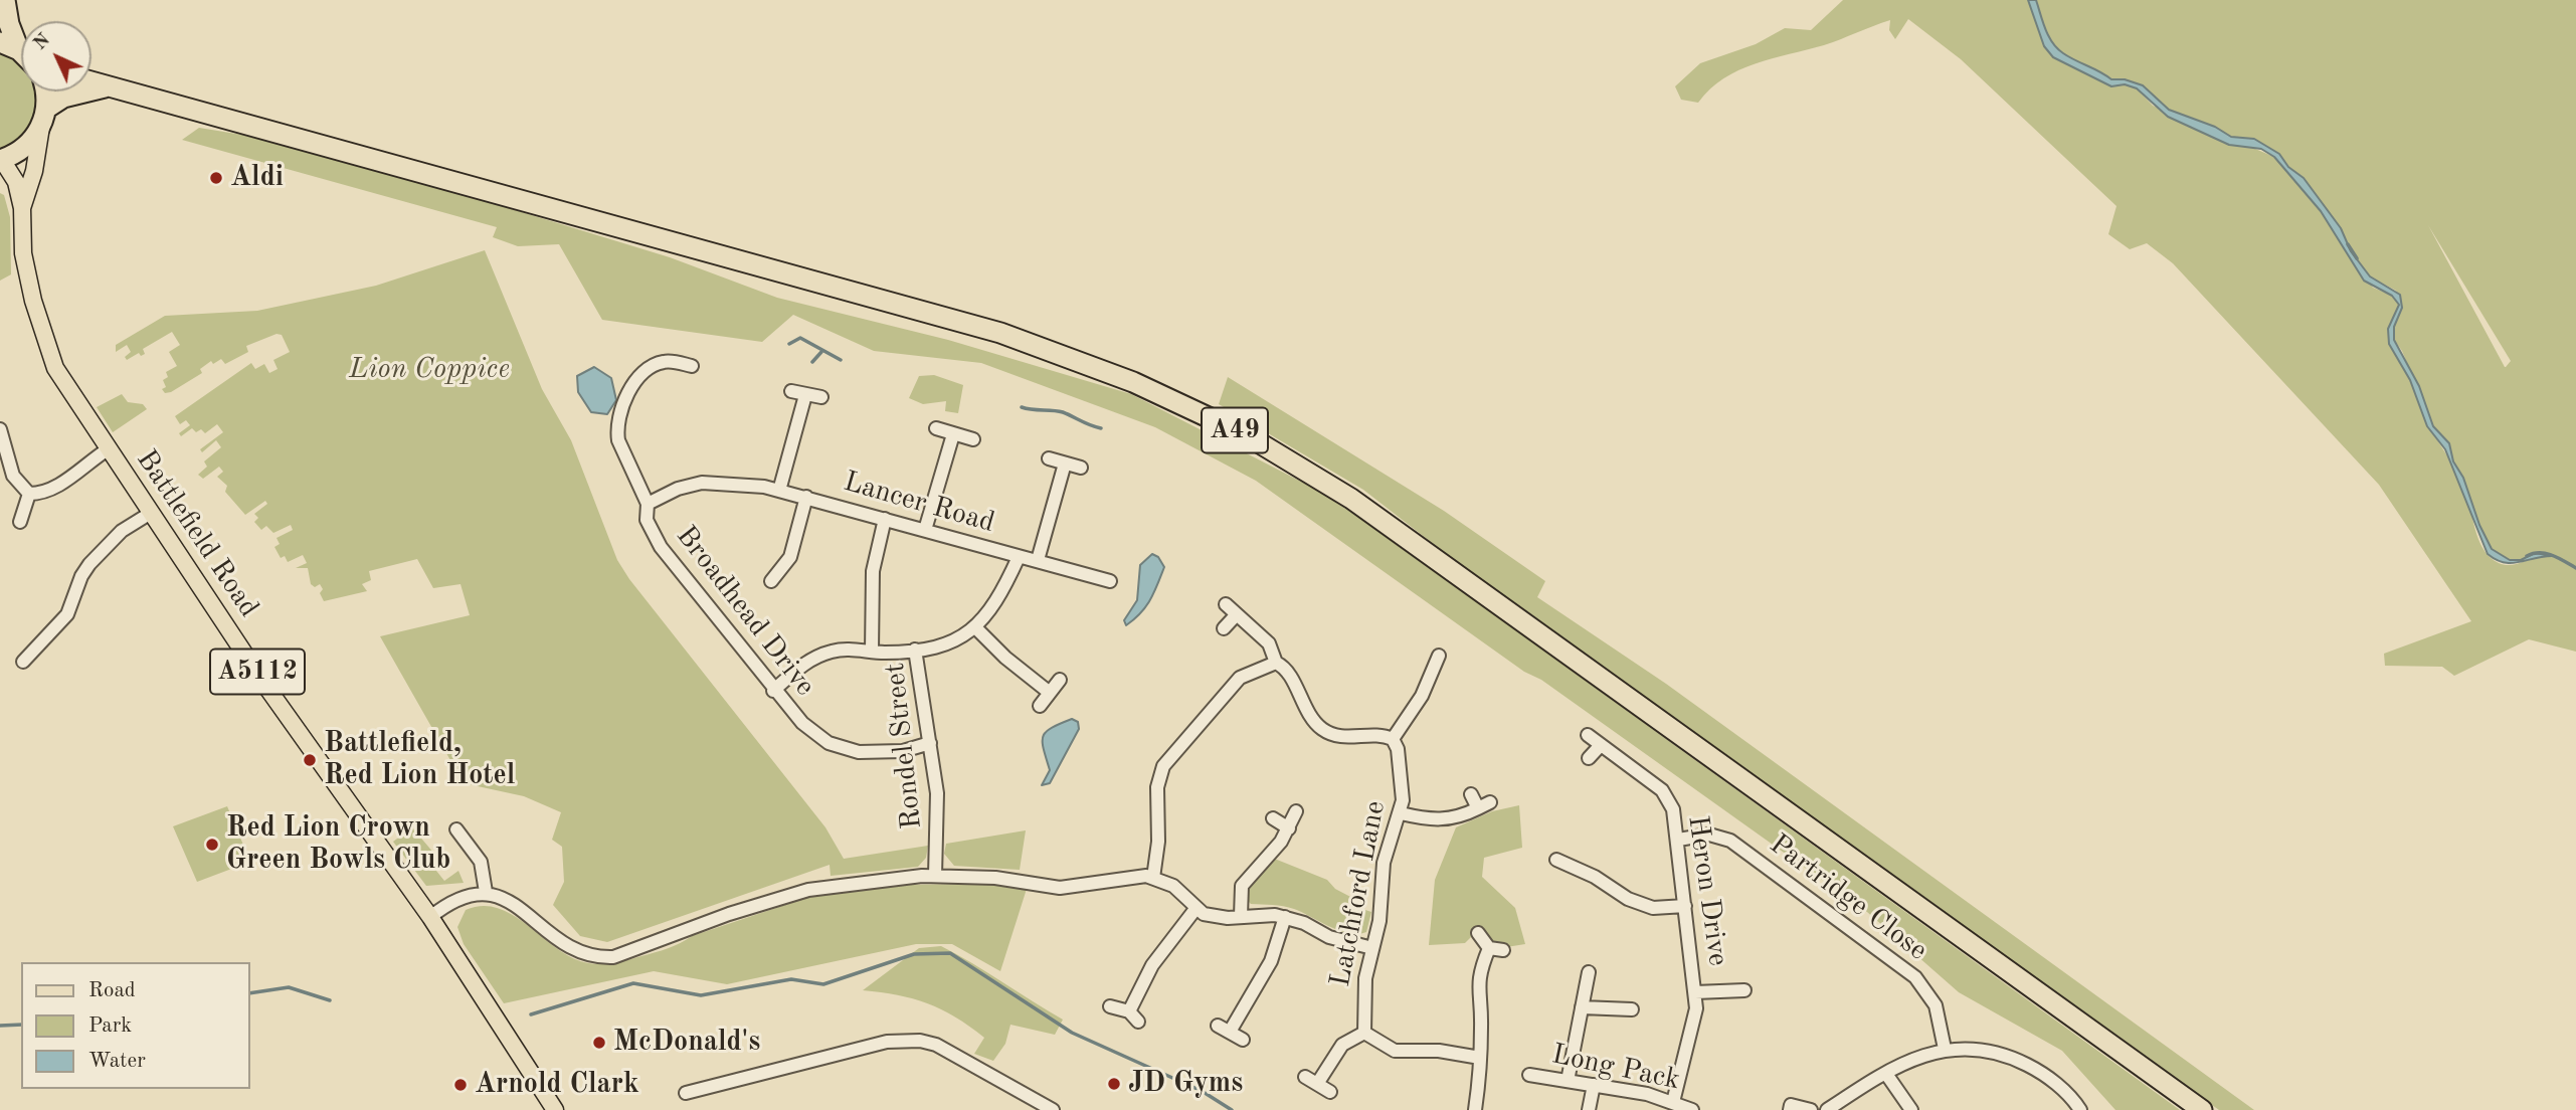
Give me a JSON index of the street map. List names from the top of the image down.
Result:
{
  "streets": {
    "highway": ["A49"],
    "main road": ["Battlefield Road", "A5112"],
    "street": [
      "Lancer Road",
      "Broadhead Drive",
      "Rondel Street",
      "Heron Drive",
      "Latchford Lane",
      "Partridge Close",
      "Long Pack"
    ]
  },
  "crossings": [
    ["A49", "Battlefield Road"],
    ["Lancer Road", "Broadhead Drive"],
    ["Lancer Road", "Rondel Street"],
    ["Broadhead Drive", "Rondel Street"],
    ["Heron Drive", "Partridge Close"],
    ["Heron Drive", "Long Pack"]
  ],
  "parks": ["Lion Coppice"],
  "places": [
    "Aldi",
    "Battlefield, Red Lion Hotel",
    "Red Lion Crown Green Bowls Club",
    "McDonald's",
    "JD Gyms",
    "Arnold Clark"
  ],
  "legend": ["Road", "Park", "Water"],
  "north": "top left"
}
